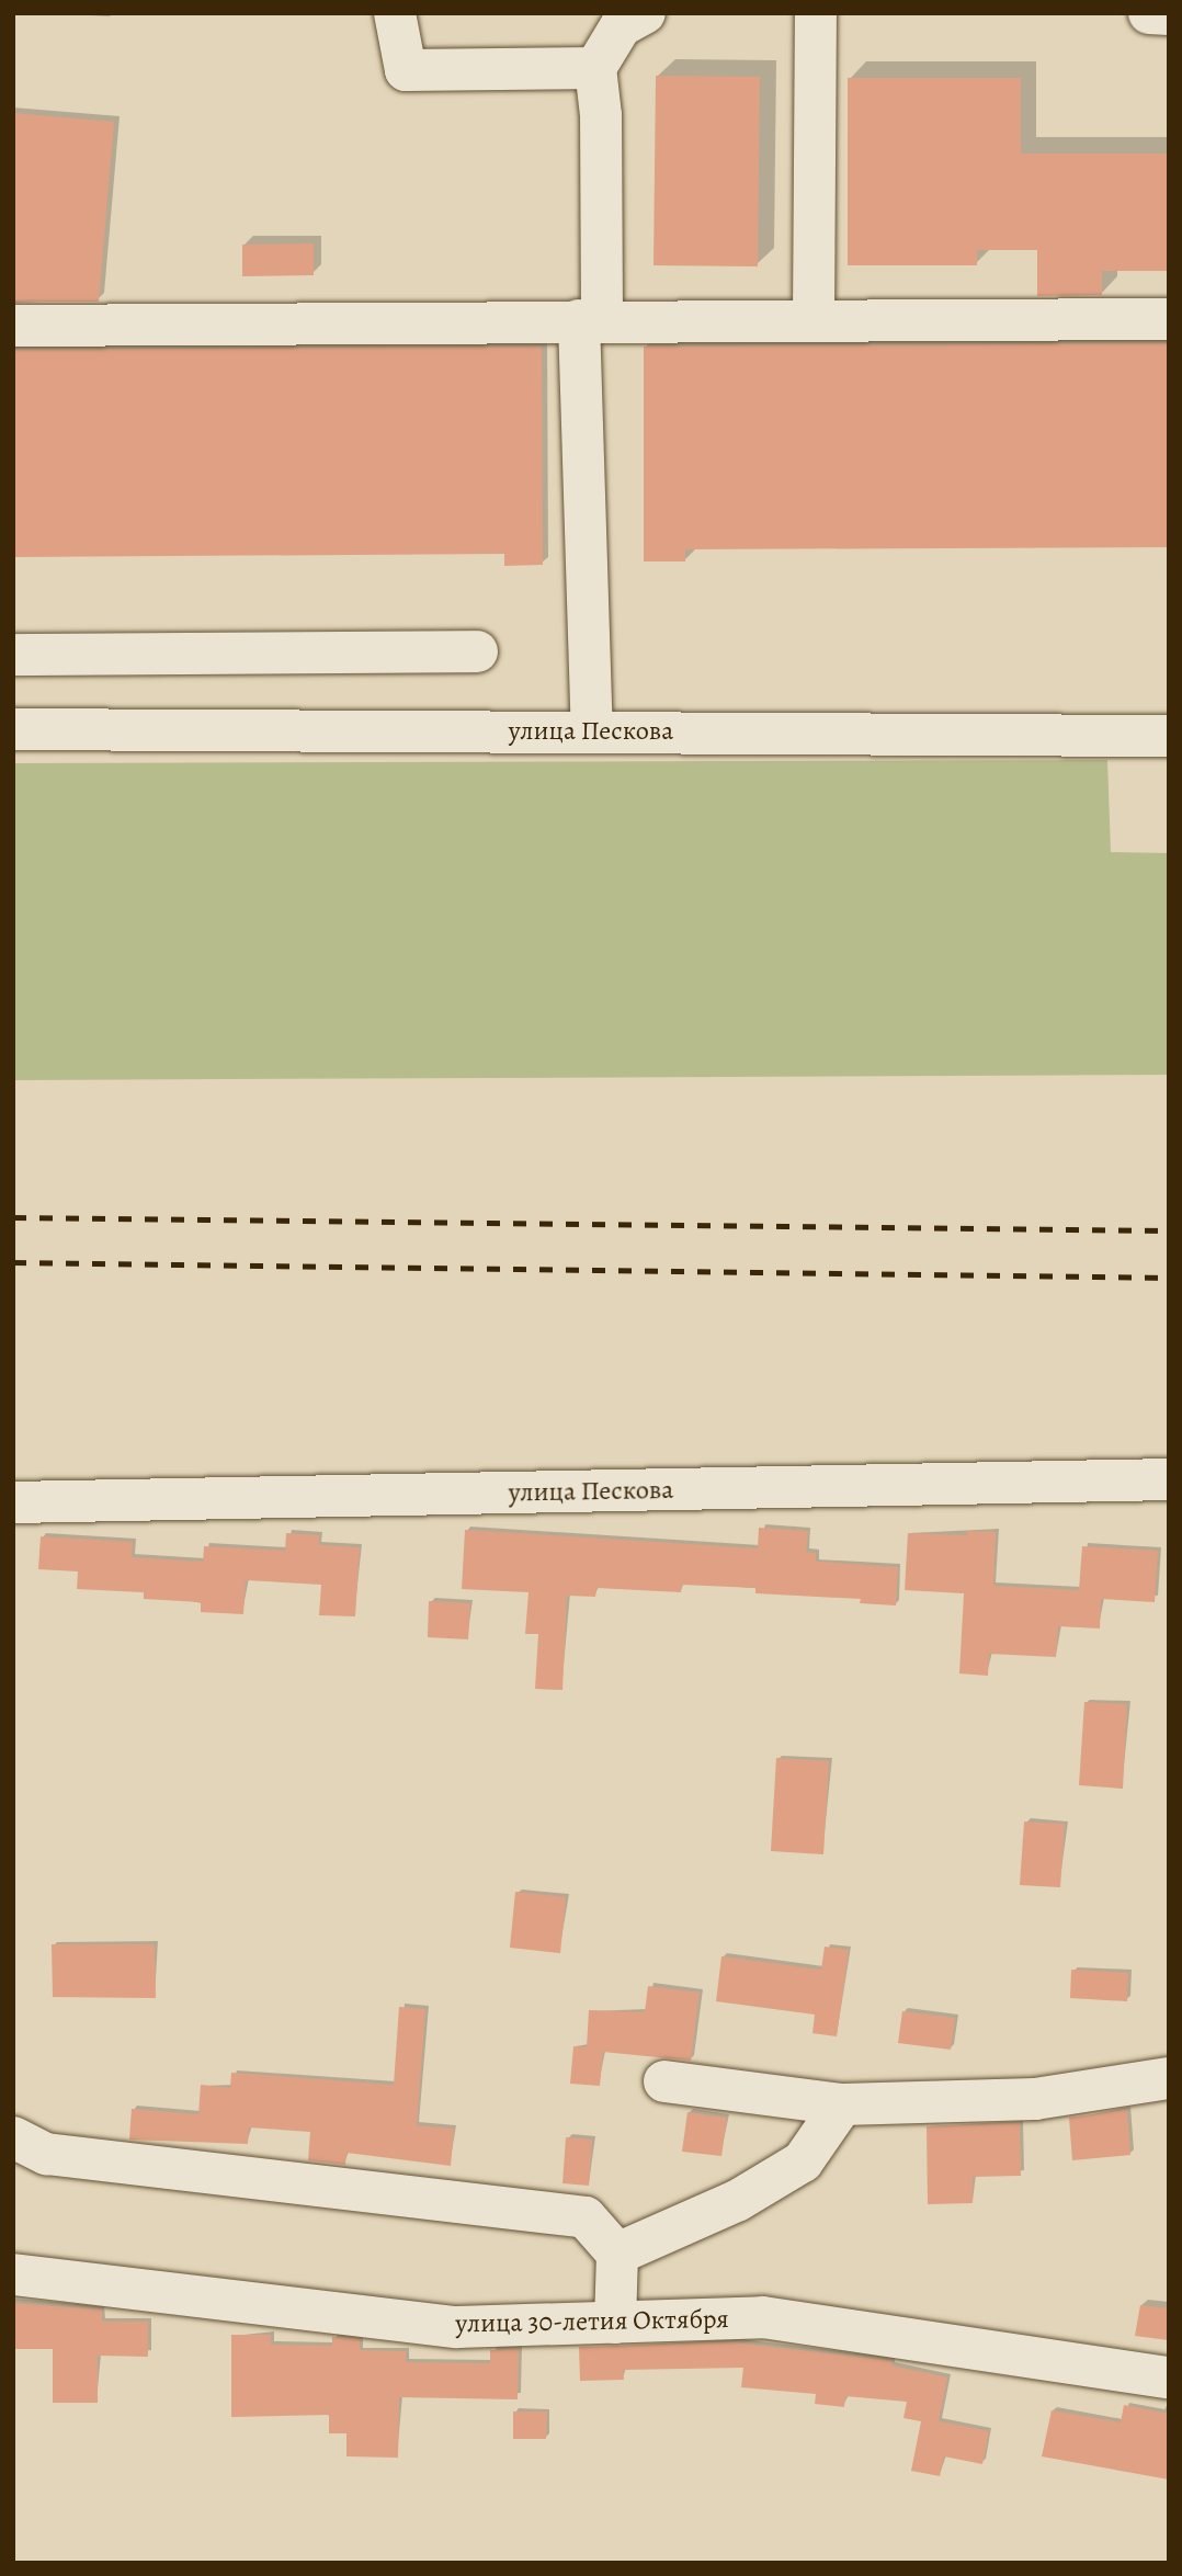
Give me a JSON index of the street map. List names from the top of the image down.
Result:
{
  "streets": {
    "street": ["улица Пескова", "улица 30-летия Октября"]
  }
}
